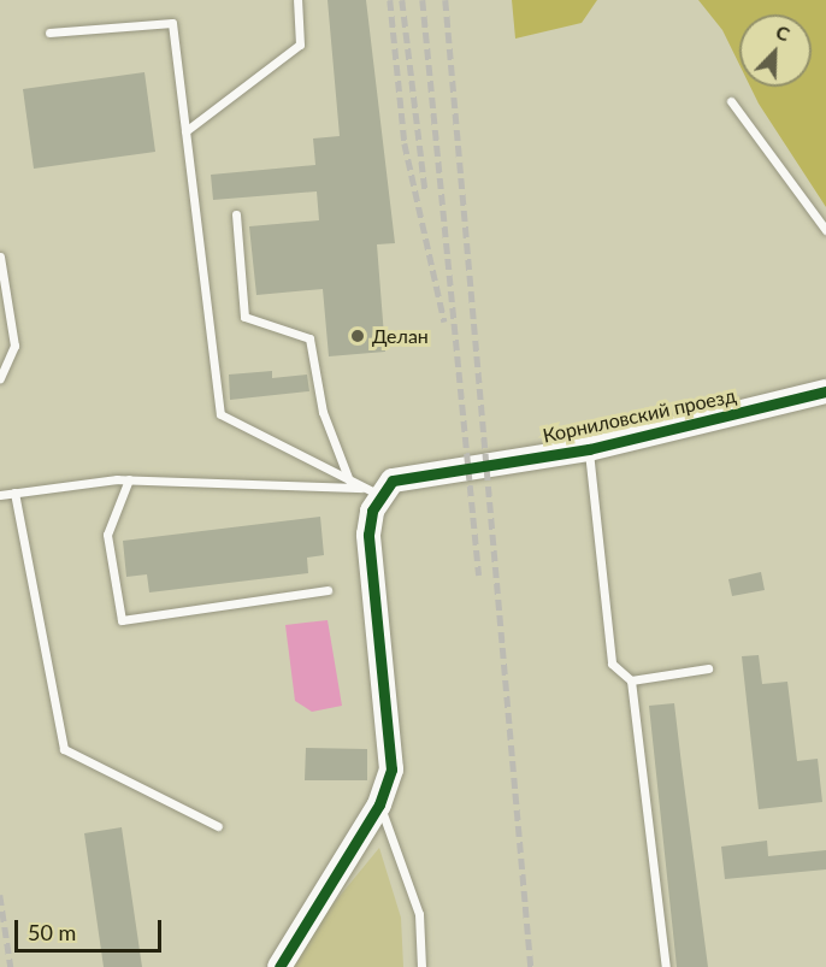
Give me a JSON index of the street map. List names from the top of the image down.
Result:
{
  "streets": {
    "street": ["Корниловский проезд"]
  },
  "places": ["Делан"],
  "scale_bar": "50 m",
  "north": "top right"
}
